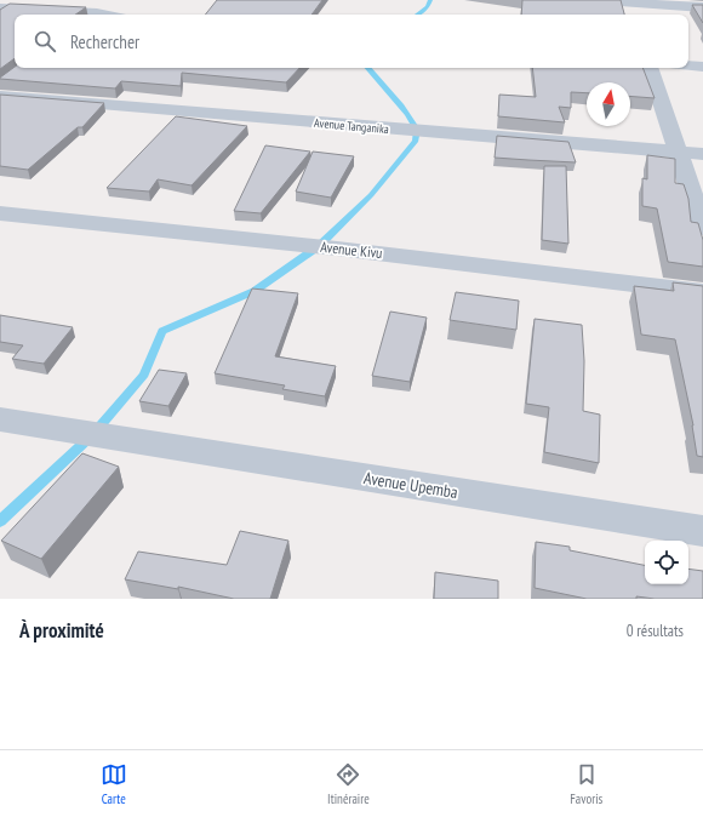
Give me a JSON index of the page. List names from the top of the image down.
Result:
{
  "streets": {
    "street": ["Avenue Tanganika", "Avenue Kivu", "Avenue Upemba"]
  },
  "north": "top",
  "page": {
    "search": "Rechercher",
    "heading": ["À proximité", "0 résultats"],
    "nav": ["Carte", "Itinéraire", "Favoris"]
  }
}
